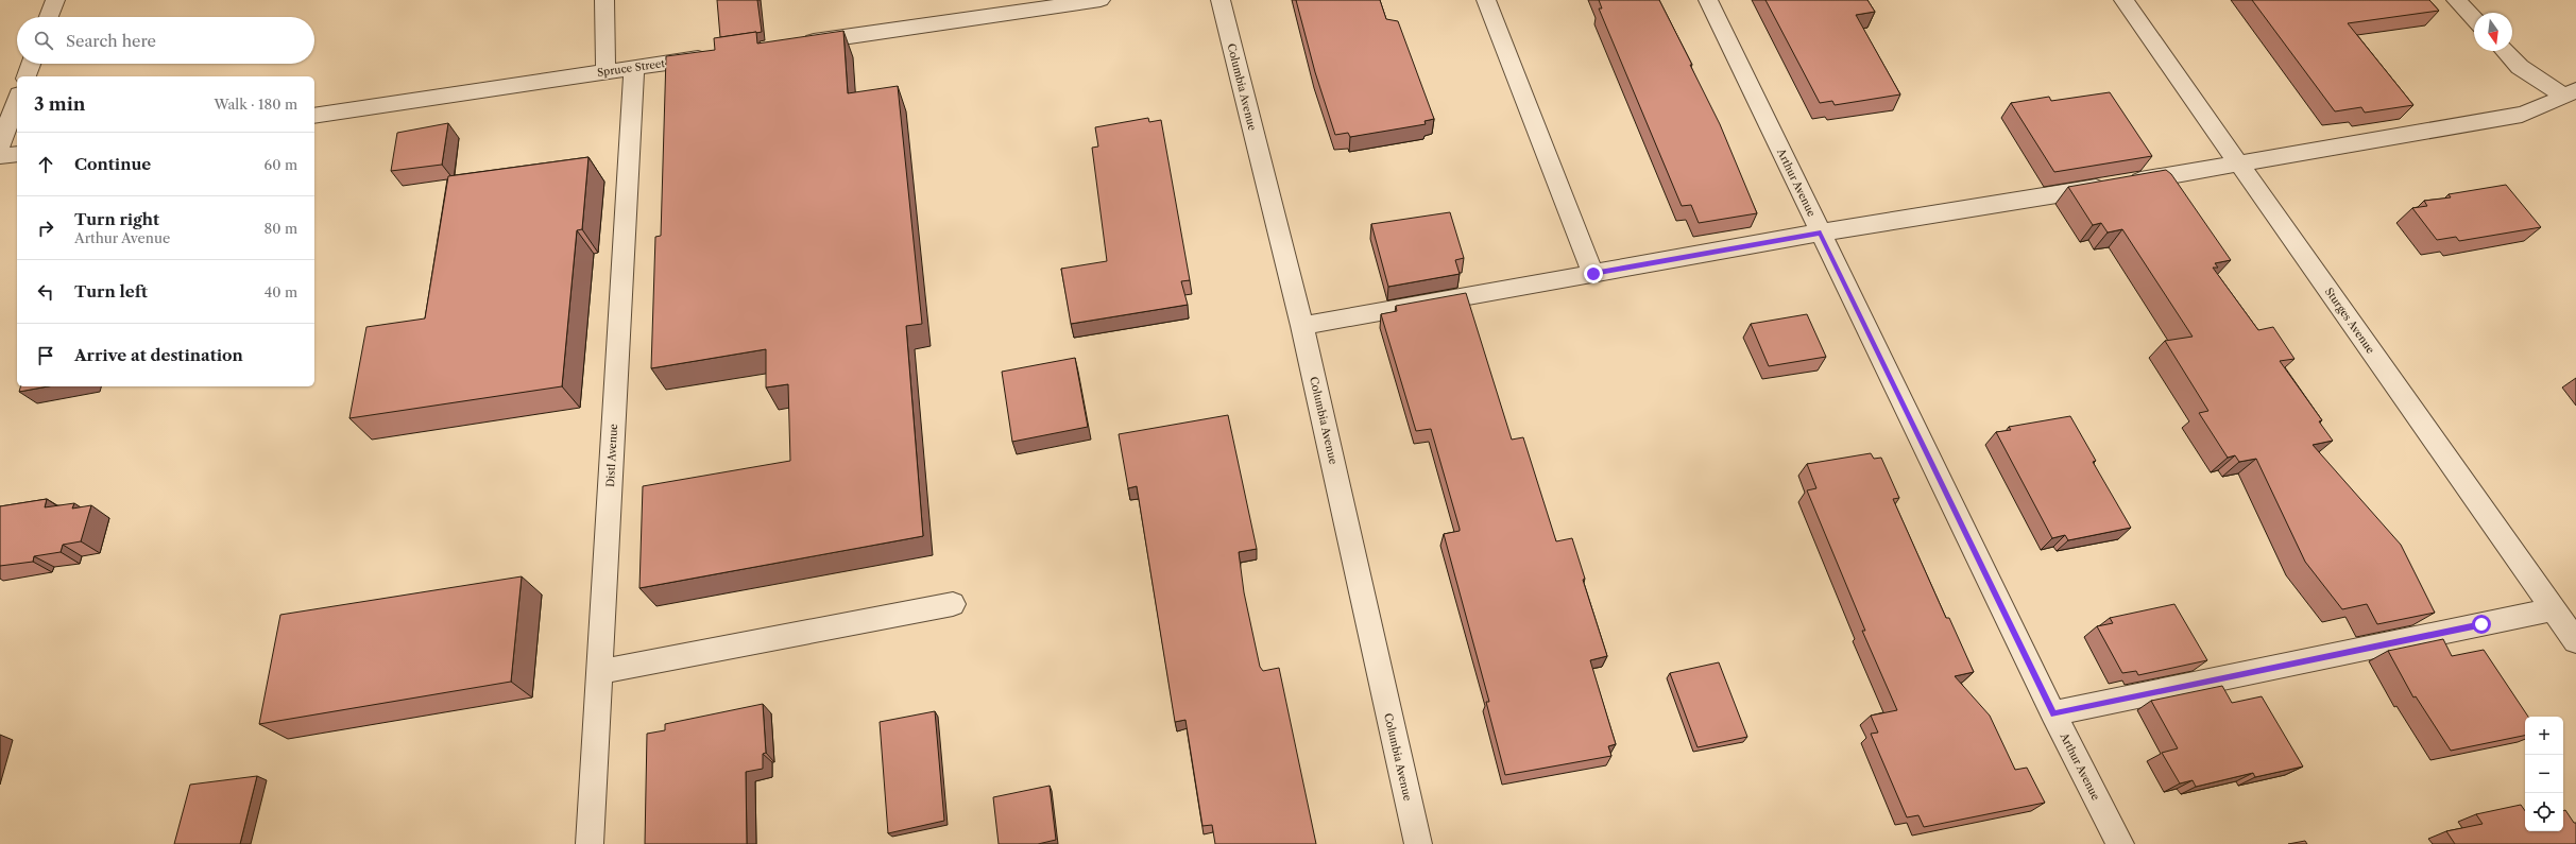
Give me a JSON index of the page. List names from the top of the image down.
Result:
{
  "streets": {
    "street": [
      "Spruce Street",
      "Columbia Avenue",
      "Arthur Avenue",
      "Sturges Avenue",
      "Distl Avenue"
    ]
  },
  "crossings": [
    ["Spruce Street", "Distl Avenue"]
  ],
  "north": "bottom",
  "page": {
    "search": "Search here",
    "heading": ["3 min", "Walk · 180 m"],
    "list": [
      ["Continue", "60 m"],
      ["Turn right", "Arthur Avenue", "80 m"],
      ["Turn left", "40 m"],
      "Arrive at destination"
    ],
    "map_buttons": ["+", "−"]
  }
}
